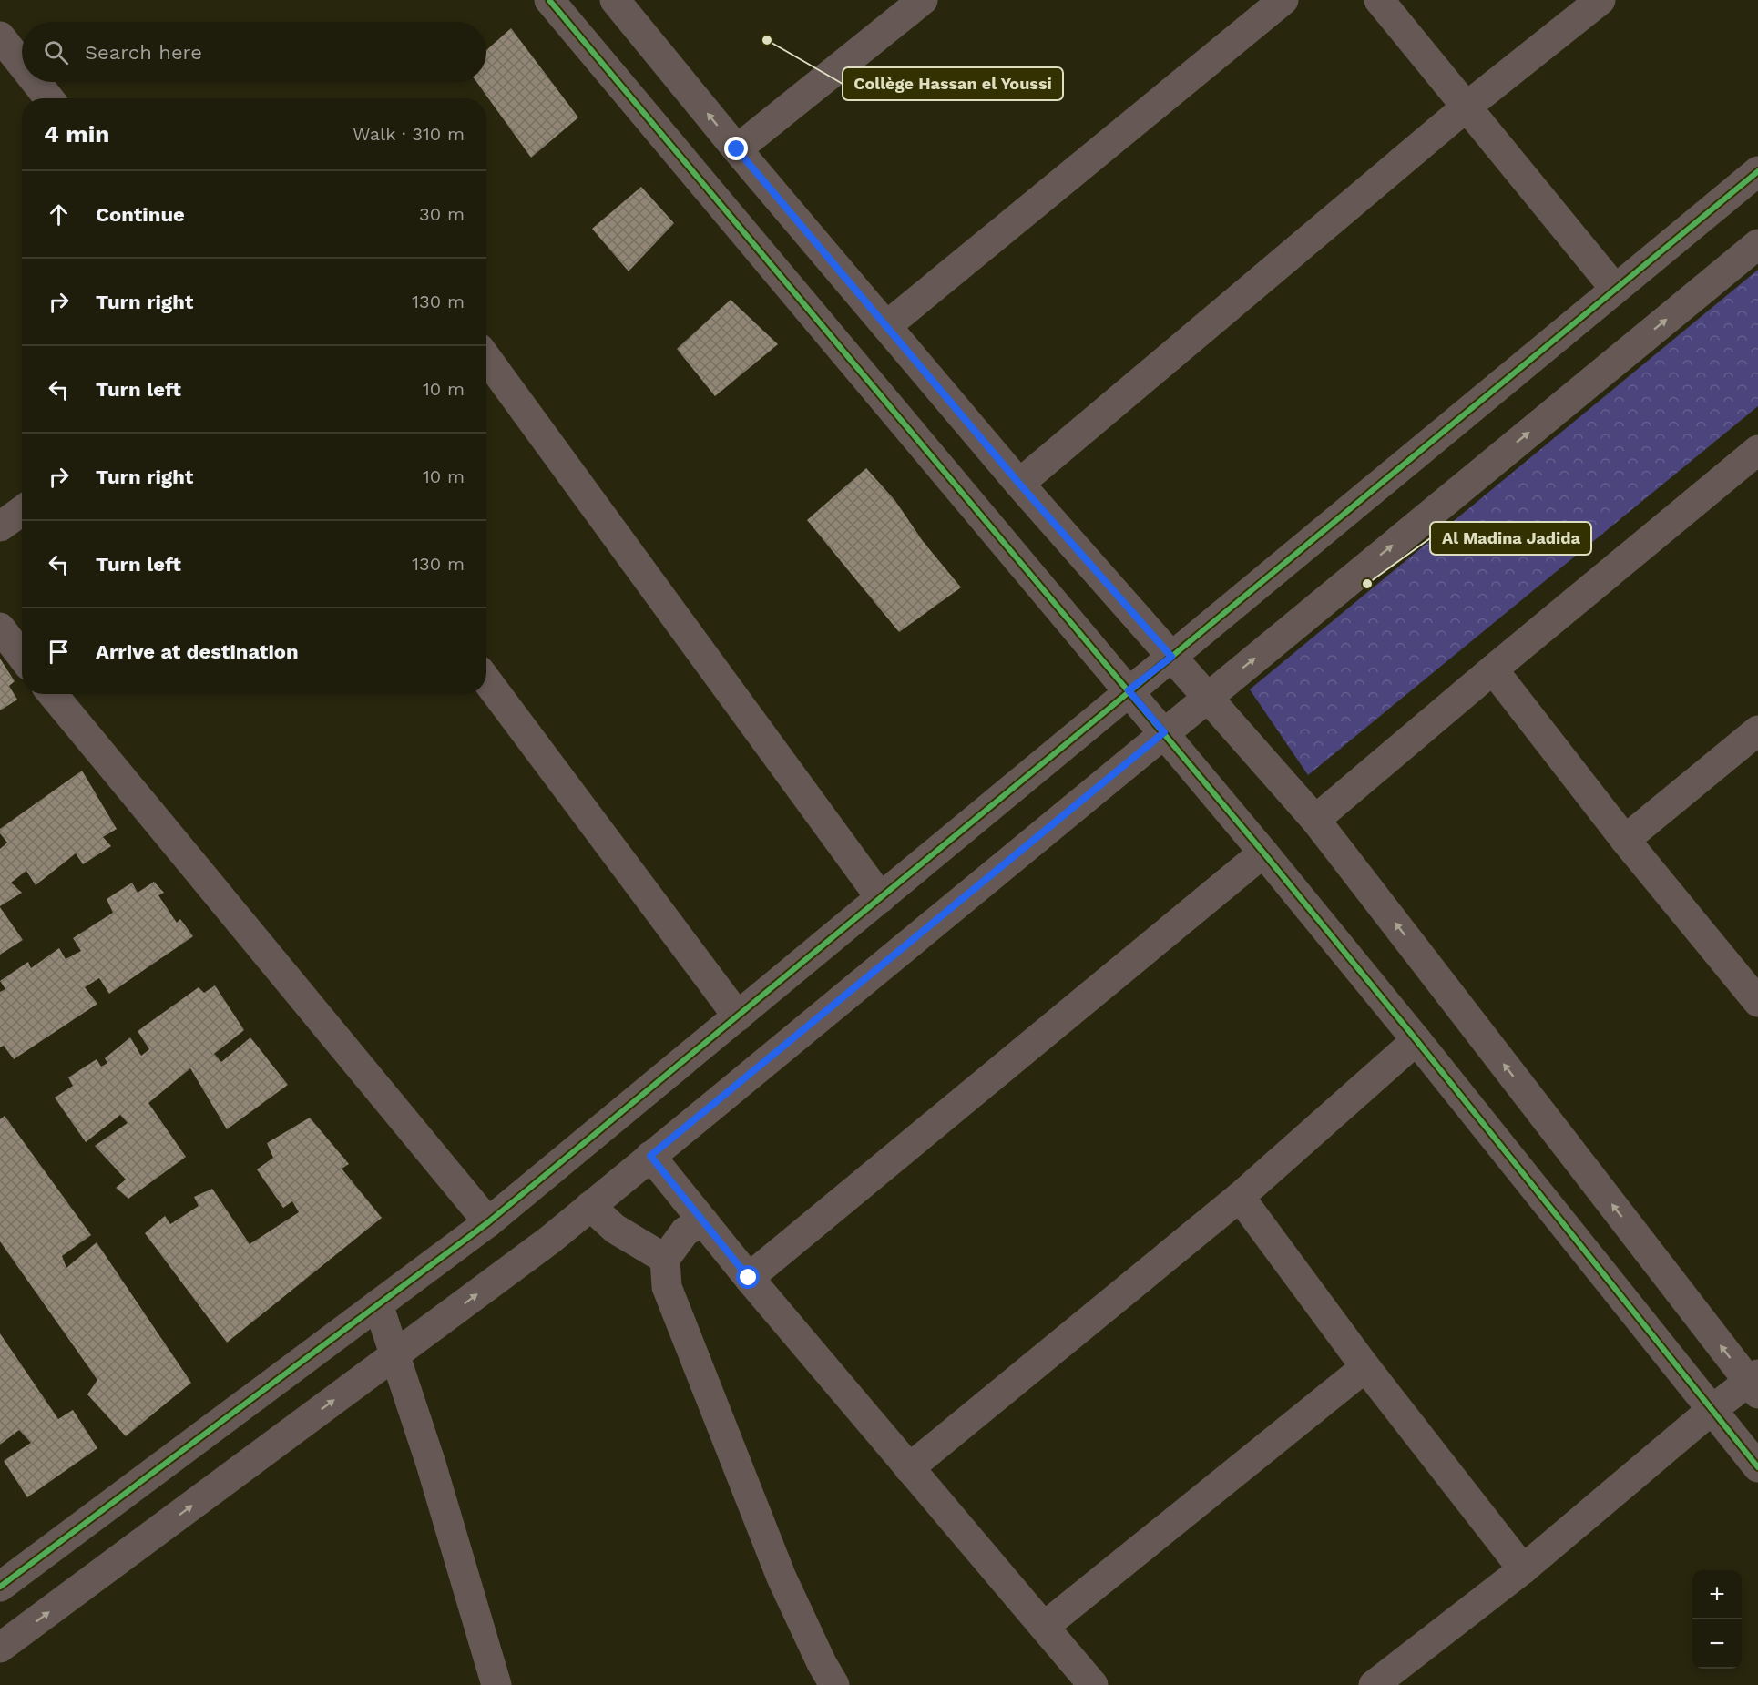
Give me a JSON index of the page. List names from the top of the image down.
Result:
{
  "places": ["Collège Hassan el Youssi", "Al Madina Jadida"],
  "page": {
    "search": "Search here",
    "heading": ["4 min", "Walk · 310 m"],
    "list": [
      ["Continue", "30 m"],
      ["Turn right", "130 m"],
      ["Turn left", "10 m"],
      ["Turn right", "10 m"],
      ["Turn left", "130 m"],
      "Arrive at destination"
    ],
    "map_buttons": ["+", "−"]
  }
}
